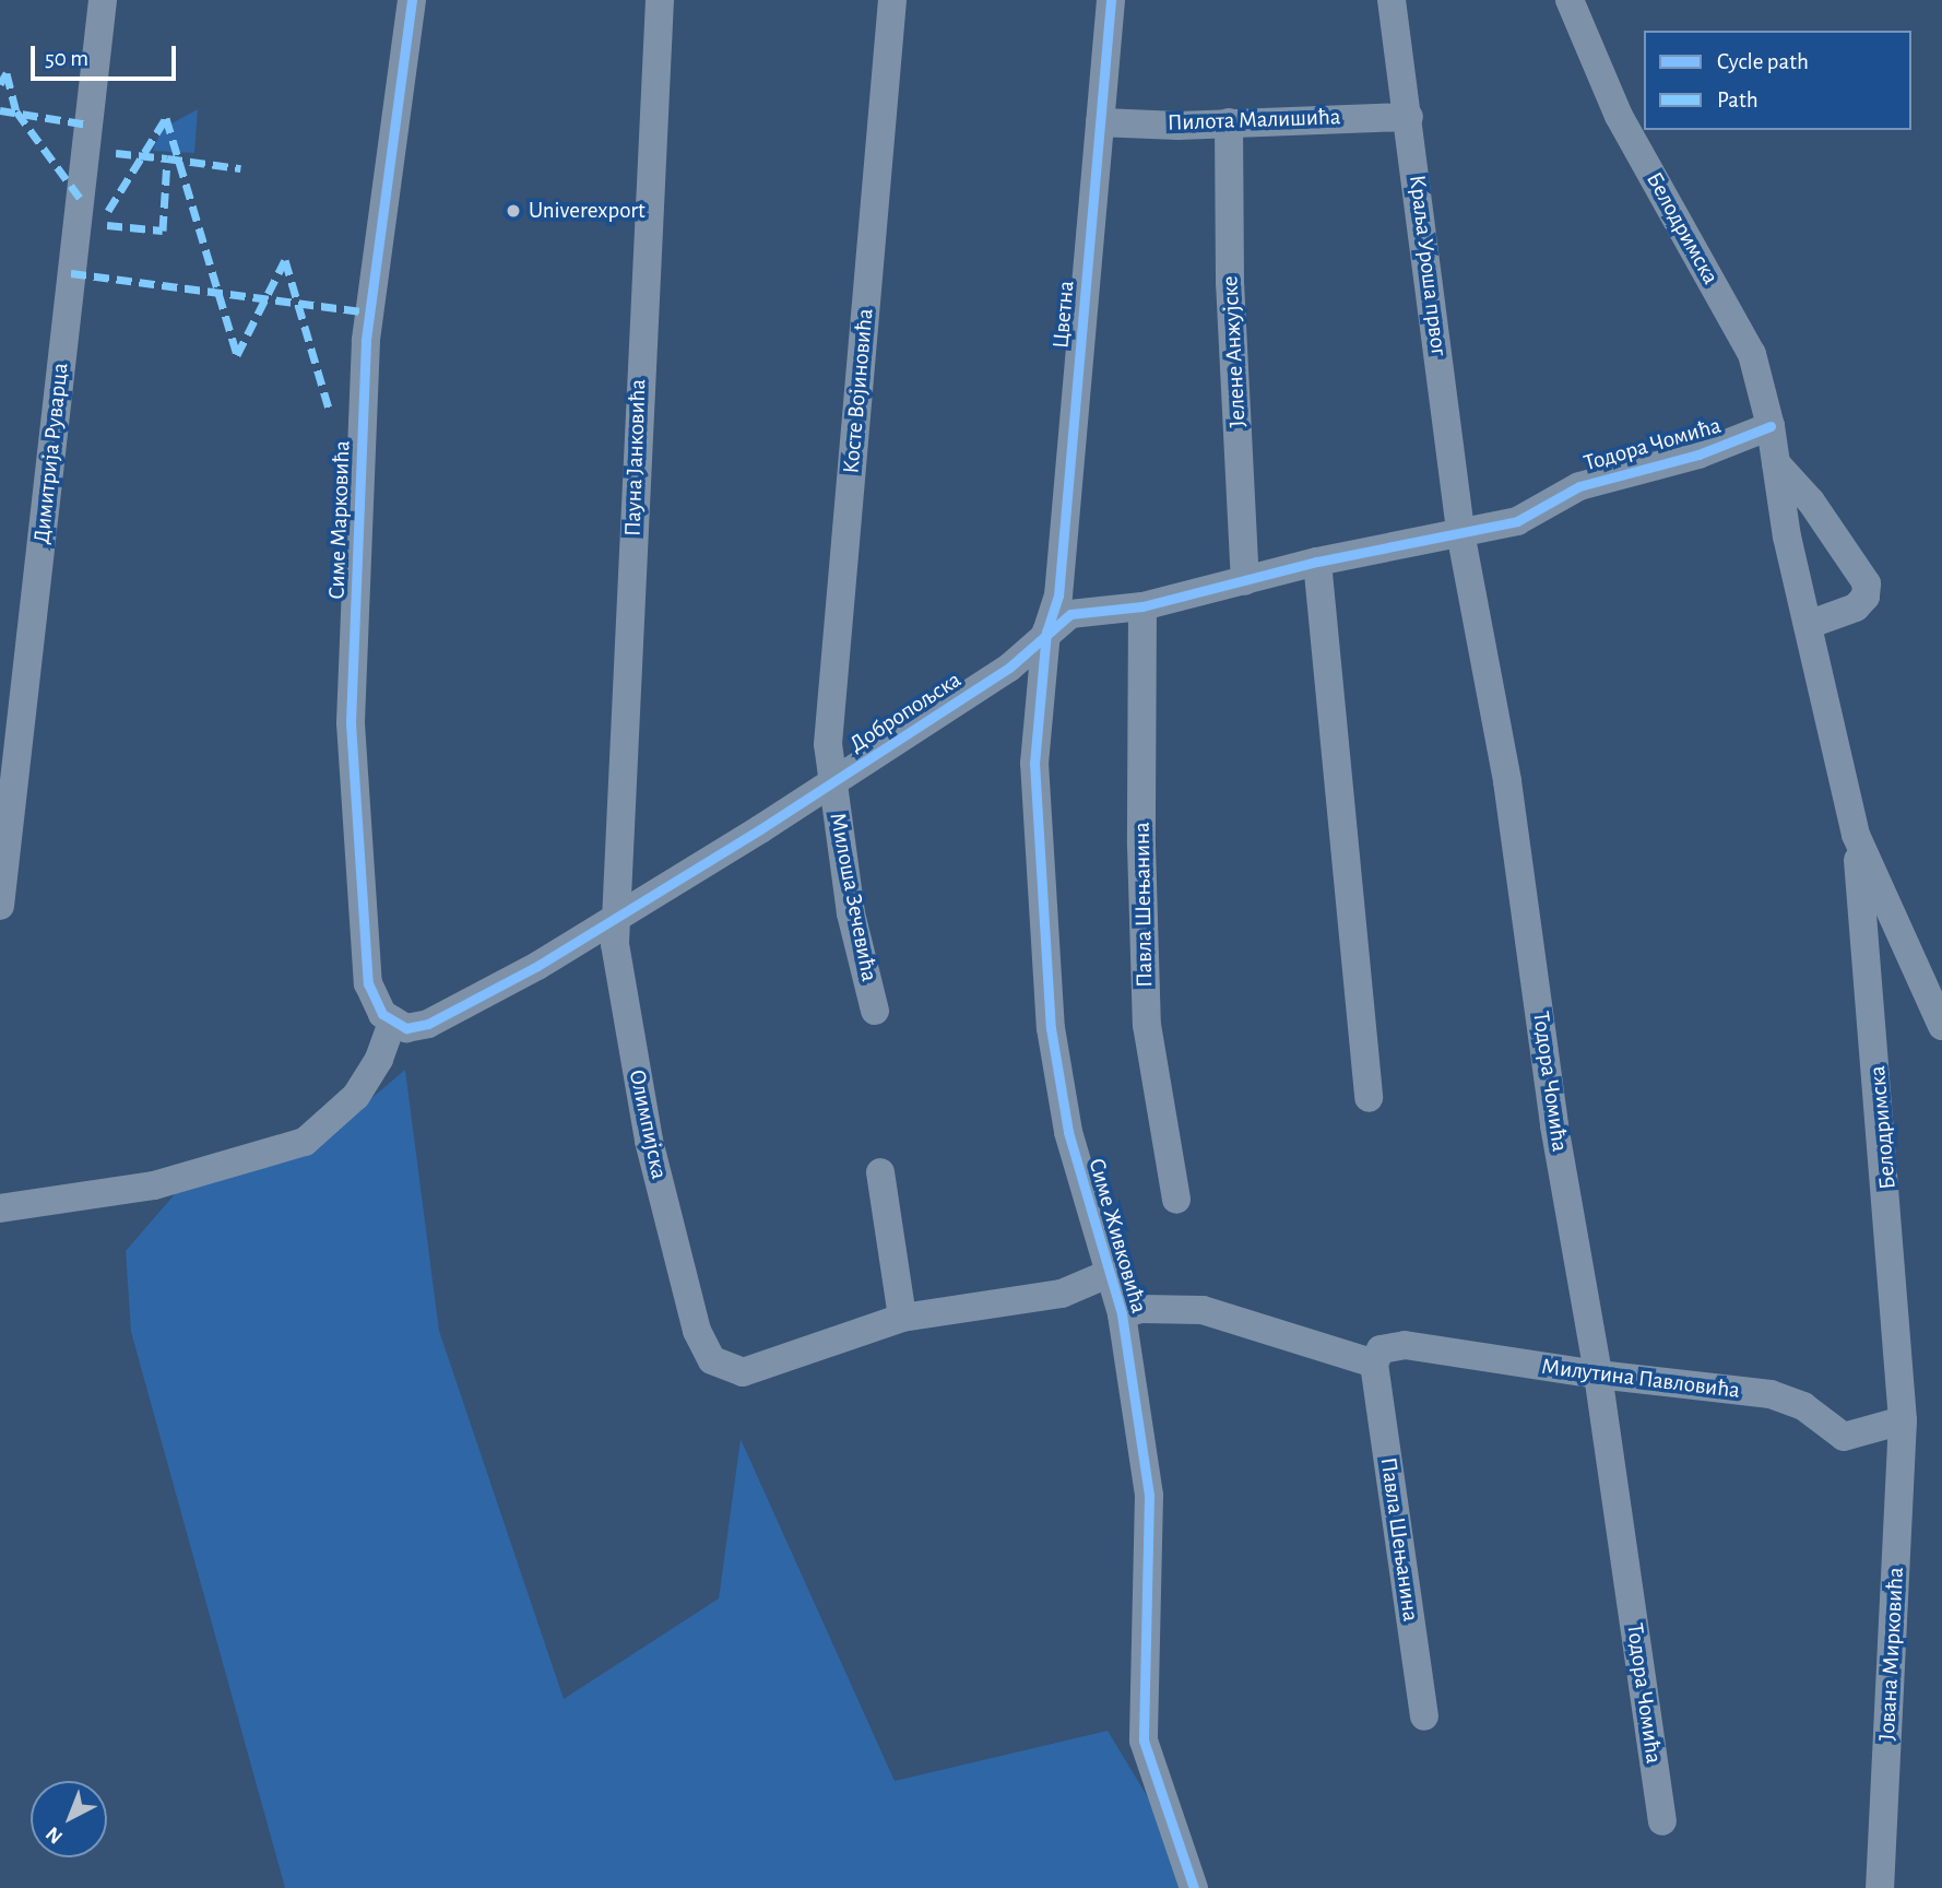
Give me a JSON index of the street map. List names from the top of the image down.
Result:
{
  "streets": {
    "street": [
      "Пилота Малишића",
      "Белодримска",
      "Краља Уроша првог",
      "Цветна",
      "Јелене Анжујске",
      "Косте Војиновића",
      "Тодора Чомића",
      "Димитрија Руварца",
      "Пауна Јанковића",
      "Симе Марковића",
      "Добропољска",
      "Милоша Зечевића",
      "Павла Шењанина",
      "Олимпијска",
      "Симе Живковића",
      "Милутина Павловића",
      "Јована Мирковића"
    ]
  },
  "crossings": [
    ["Пилота Малишића", "Краља Уроша првог"],
    ["Пилота Малишића", "Цветна"],
    ["Пилота Малишића", "Јелене Анжујске"],
    ["Белодримска", "Тодора Чомића"],
    ["Белодримска", "Милутина Павловића"],
    ["Белодримска", "Јована Мирковића"],
    ["Краља Уроша првог", "Тодора Чомића"],
    ["Краља Уроша првог", "Добропољска"],
    ["Цветна", "Добропољска"],
    ["Цветна", "Симе Живковића"],
    ["Јелене Анжујске", "Добропољска"],
    ["Косте Војиновића", "Добропољска"],
    ["Косте Војиновића", "Милоша Зечевића"],
    ["Тодора Чомића", "Добропољска"],
    ["Тодора Чомића", "Милутина Павловића"],
    ["Пауна Јанковића", "Добропољска"],
    ["Пауна Јанковића", "Олимпијска"],
    ["Симе Марковића", "Добропољска"],
    ["Добропољска", "Милоша Зечевића"],
    ["Добропољска", "Павла Шењанина"],
    ["Добропољска", "Олимпијска"],
    ["Добропољска", "Симе Живковића"],
    ["Павла Шењанина", "Милутина Павловића"],
    ["Милутина Павловића", "Јована Мирковића"]
  ],
  "places": ["Univerexport"],
  "legend": ["Cycle path", "Path"],
  "scale_bar": "50 m",
  "north": "bottom left"
}
